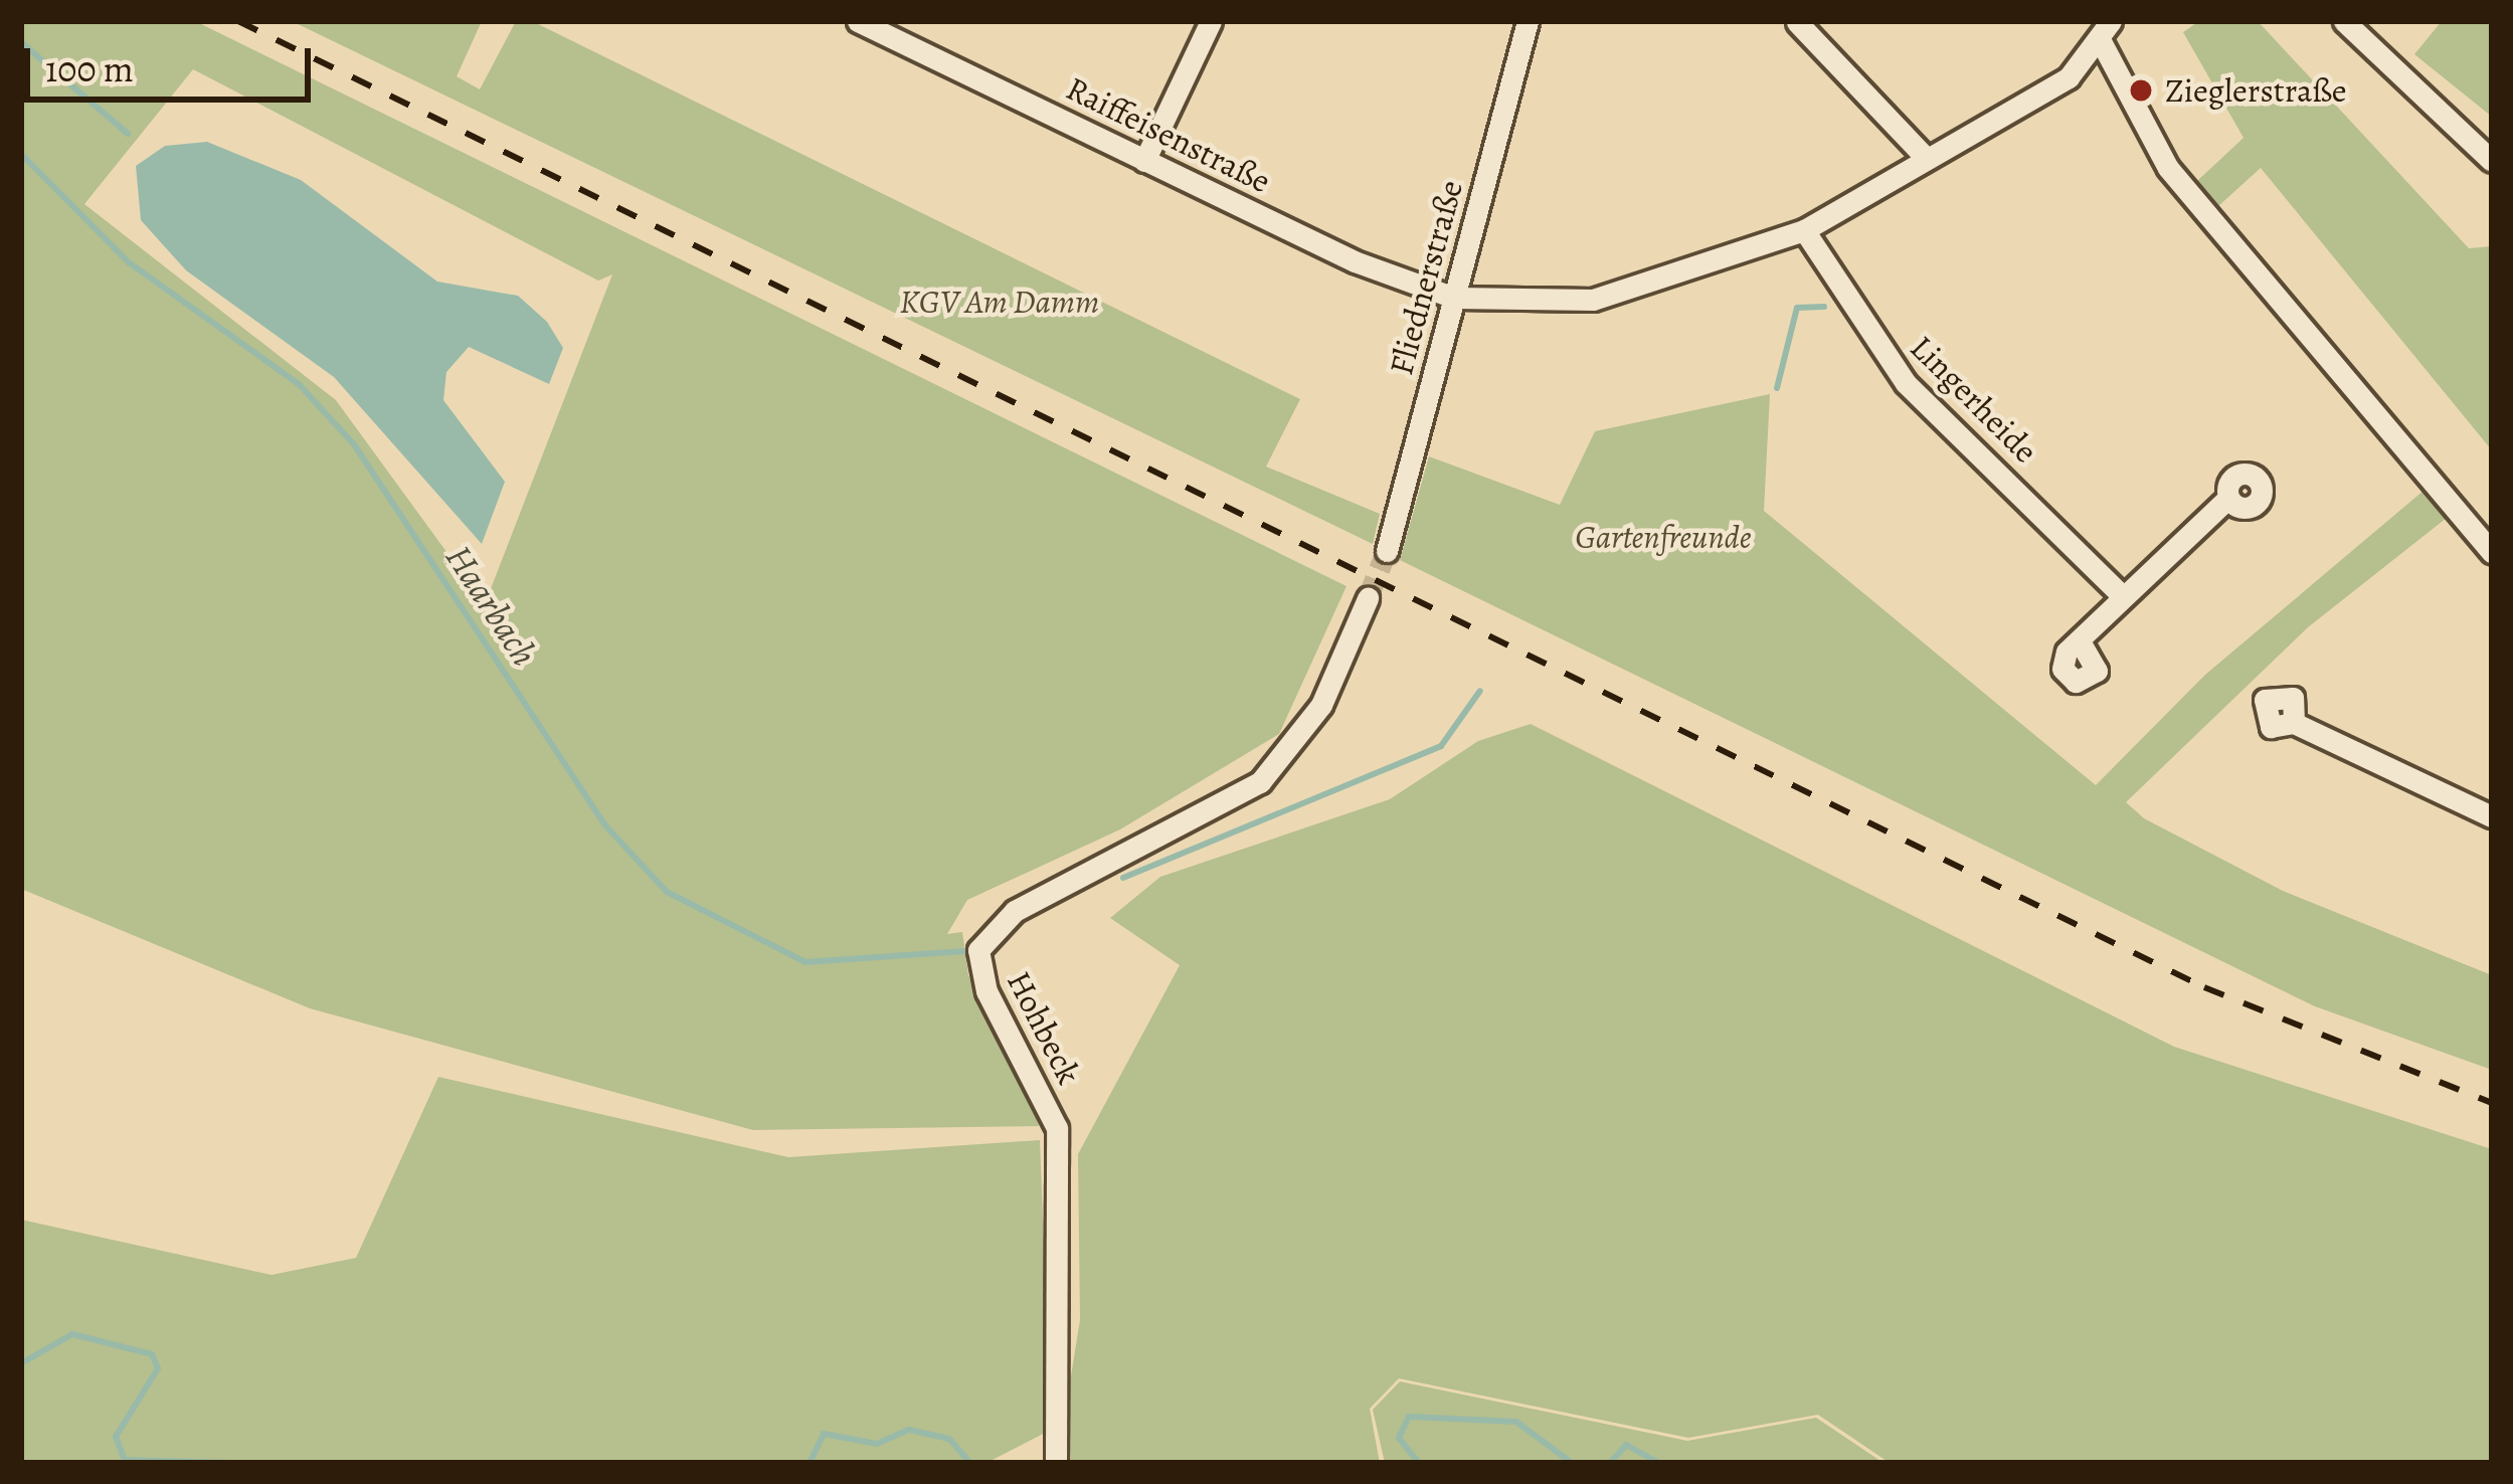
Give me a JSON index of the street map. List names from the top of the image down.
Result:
{
  "streets": {
    "street": [
      "Raiffeisenstraße",
      "Fliednerstraße",
      "Lingerheide",
      "Hohbeck"
    ]
  },
  "crossings": [
    ["Raiffeisenstraße", "Fliednerstraße"]
  ],
  "water": ["Haarbach"],
  "parks": ["KGV Am Damm", "Gartenfreunde"],
  "places": ["Zieglerstraße"],
  "scale_bar": "100 m"
}
